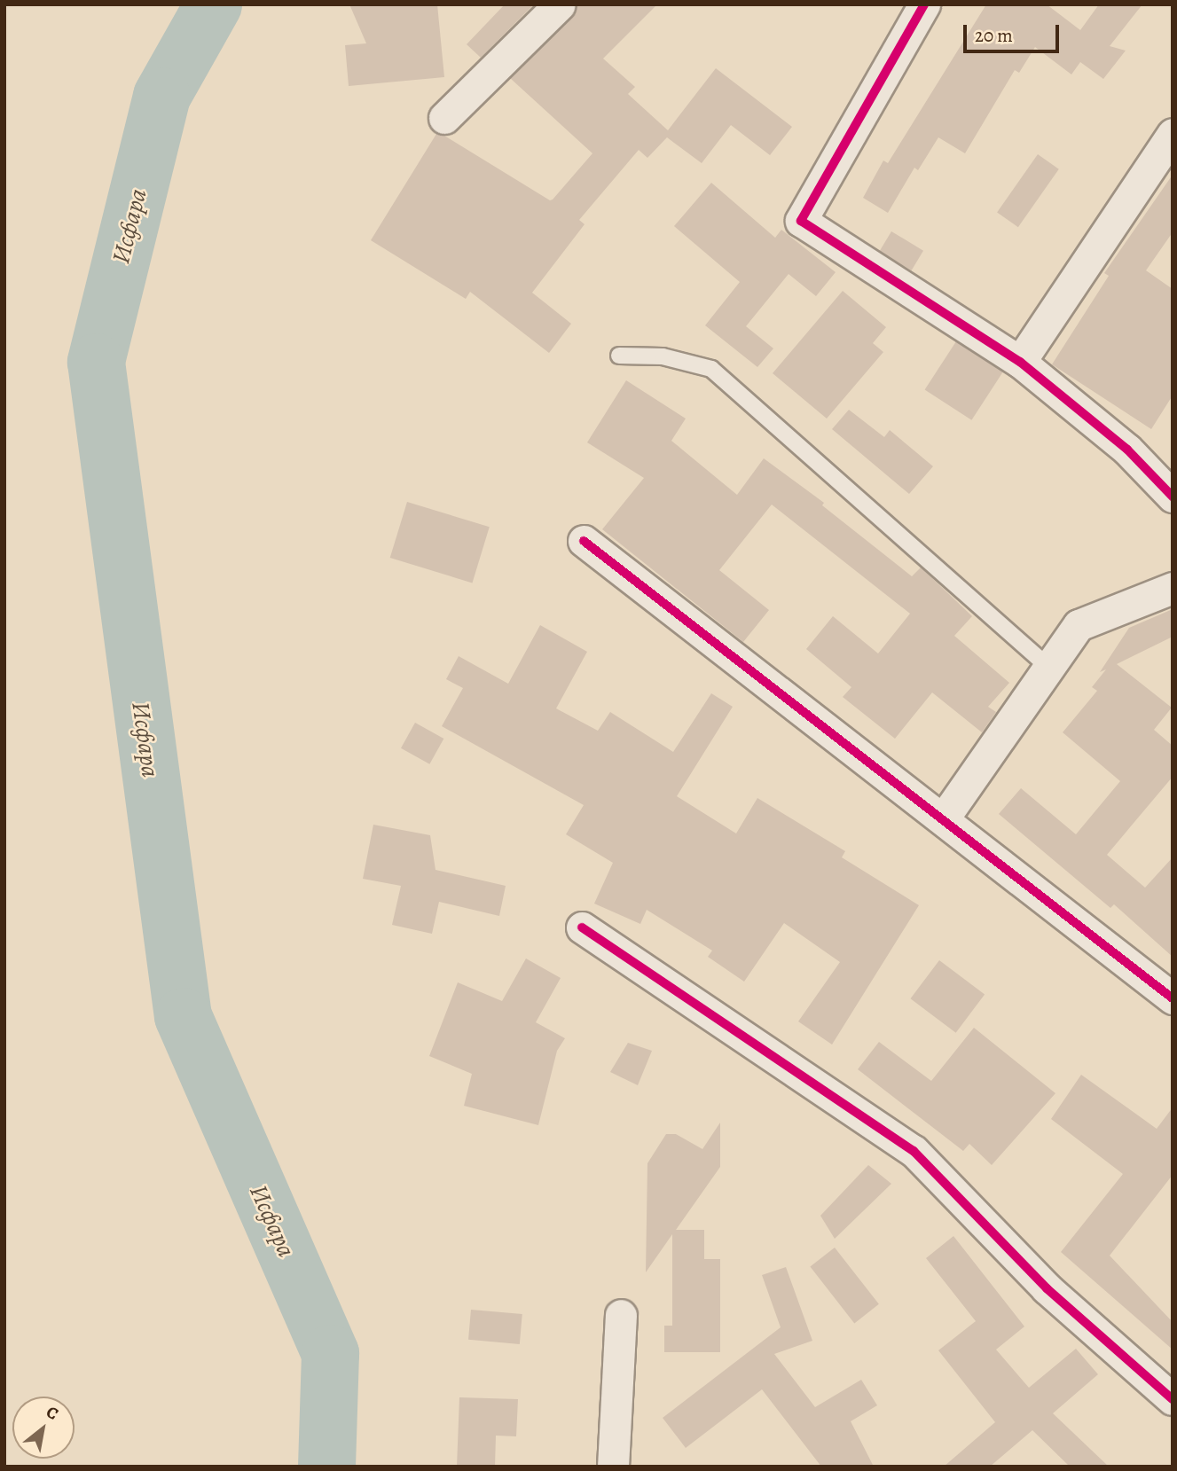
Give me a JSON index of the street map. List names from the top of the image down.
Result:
{
  "water": ["Исфара"],
  "scale_bar": "20 m",
  "north": "top right"
}
